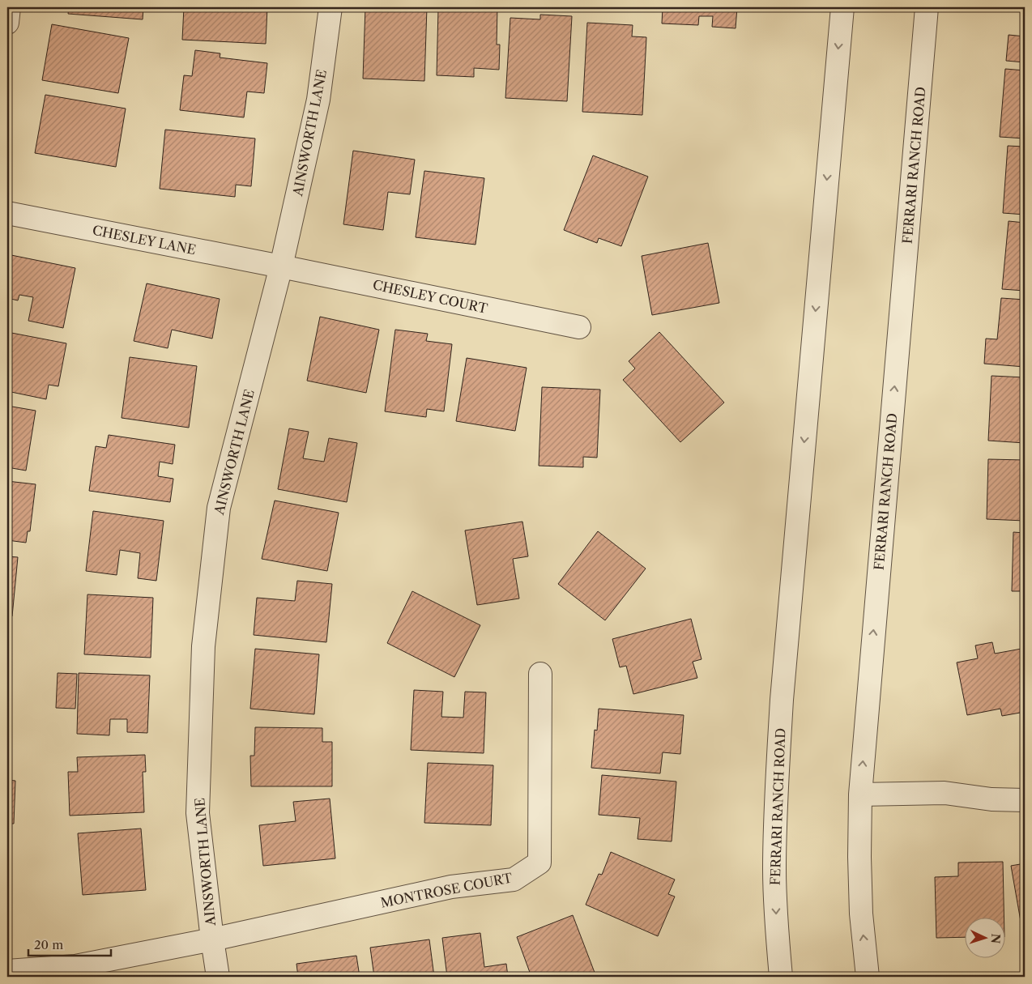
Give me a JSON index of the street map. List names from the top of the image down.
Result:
{
  "streets": {
    "street": [
      "AINSWORTH LANE",
      "FERRARI RANCH ROAD",
      "CHESLEY LANE",
      "CHESLEY COURT",
      "MONTROSE COURT"
    ]
  },
  "crossings": [
    ["AINSWORTH LANE", "CHESLEY LANE"],
    ["AINSWORTH LANE", "CHESLEY COURT"],
    ["AINSWORTH LANE", "MONTROSE COURT"],
    ["CHESLEY LANE", "CHESLEY COURT"]
  ],
  "scale_bar": "20 m",
  "north": "right"
}
